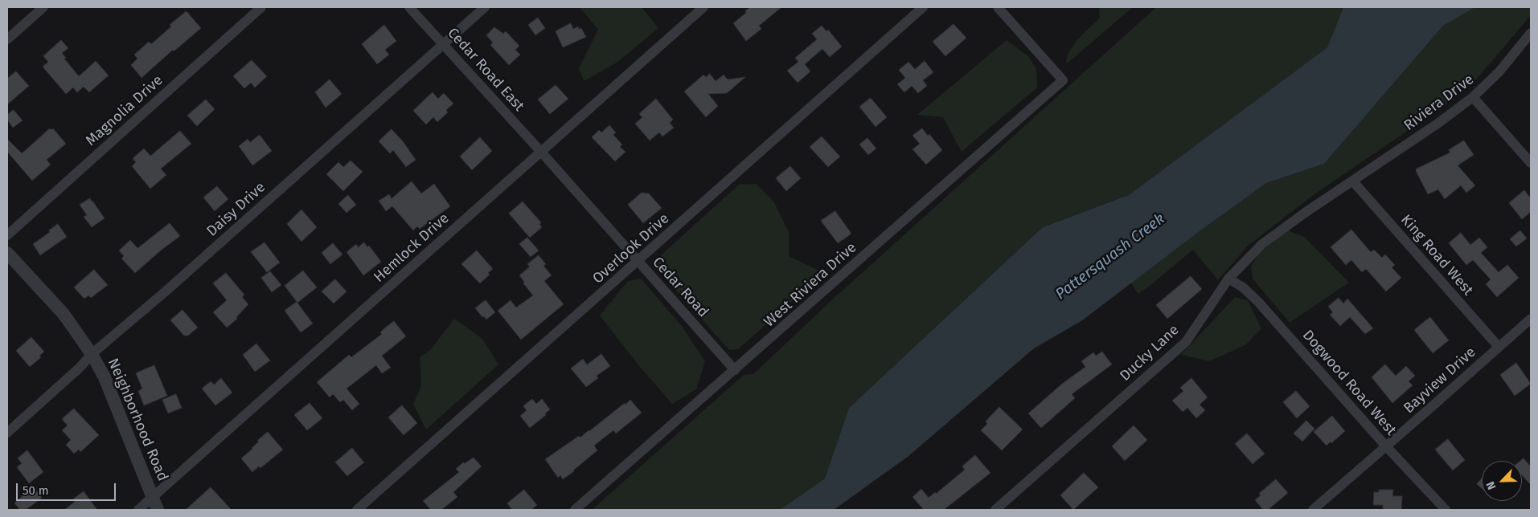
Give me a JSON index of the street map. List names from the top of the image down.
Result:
{
  "streets": {
    "street": [
      "Cedar Road East",
      "Riviera Drive",
      "Magnolia Drive",
      "Daisy Drive",
      "Hemlock Drive",
      "Overlook Drive",
      "King Road West",
      "West Riviera Drive",
      "Cedar Road",
      "Ducky Lane",
      "Bayview Drive",
      "Dogwood Road West",
      "Neighborhood Road"
    ]
  },
  "crossings": [
    ["Cedar Road East", "Daisy Drive"],
    ["Cedar Road East", "Hemlock Drive"],
    ["Cedar Road East", "Cedar Road"],
    ["Riviera Drive", "King Road West"],
    ["Riviera Drive", "Ducky Lane"],
    ["Daisy Drive", "Neighborhood Road"],
    ["Hemlock Drive", "Cedar Road"],
    ["Hemlock Drive", "Neighborhood Road"],
    ["Overlook Drive", "Cedar Road"],
    ["King Road West", "Ducky Lane"],
    ["King Road West", "Bayview Drive"],
    ["West Riviera Drive", "Cedar Road"],
    ["Ducky Lane", "Dogwood Road West"],
    ["Bayview Drive", "Dogwood Road West"]
  ],
  "water": ["Pattersquash Creek"],
  "scale_bar": "50 m",
  "north": "bottom left"
}
